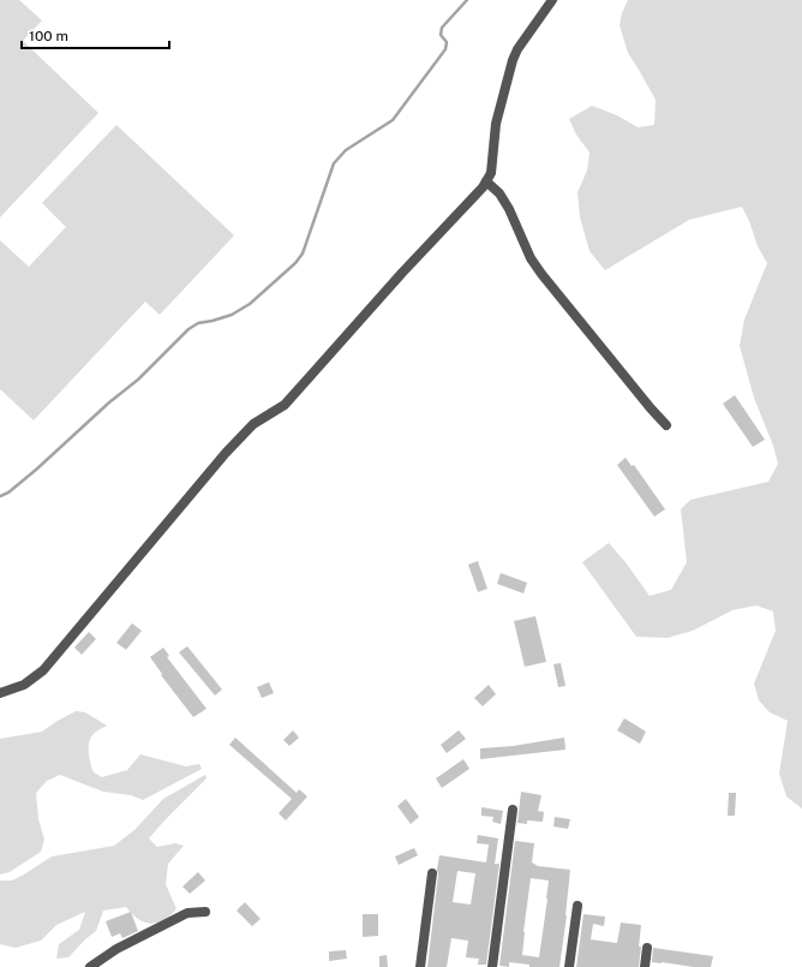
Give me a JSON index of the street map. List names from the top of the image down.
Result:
{
  "scale_bar": "100 m"
}
